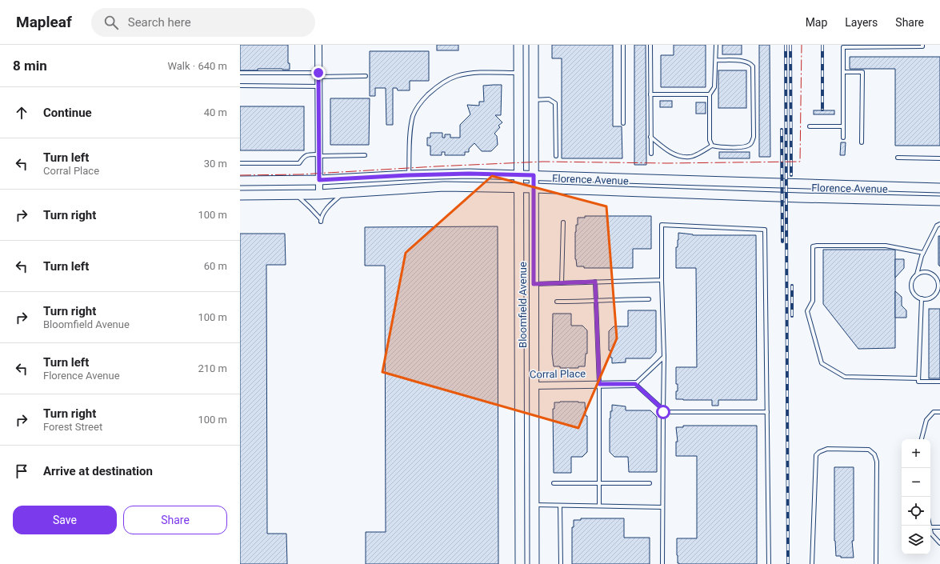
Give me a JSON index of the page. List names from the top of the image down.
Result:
{
  "streets": {
    "main road": ["Florence Avenue", "Bloomfield Avenue", "Corral Place"]
  },
  "crossings": [
    ["Florence Avenue", "Bloomfield Avenue"],
    ["Bloomfield Avenue", "Corral Place"]
  ],
  "page": {
    "header": "Mapleaf",
    "search": "Search here",
    "nav": ["Map", "Layers", "Share"],
    "heading": ["8 min", "Walk · 640 m"],
    "list": [
      ["Continue", "40 m"],
      ["Turn left", "Corral Place", "30 m"],
      ["Turn right", "100 m"],
      ["Turn left", "60 m"],
      ["Turn right", "Bloomfield Avenue", "100 m"],
      ["Turn left", "Florence Avenue", "210 m"],
      ["Turn right", "Forest Street", "100 m"],
      "Arrive at destination"
    ],
    "map_buttons": ["+", "−"],
    "buttons": ["Save", "Share"]
  }
}
